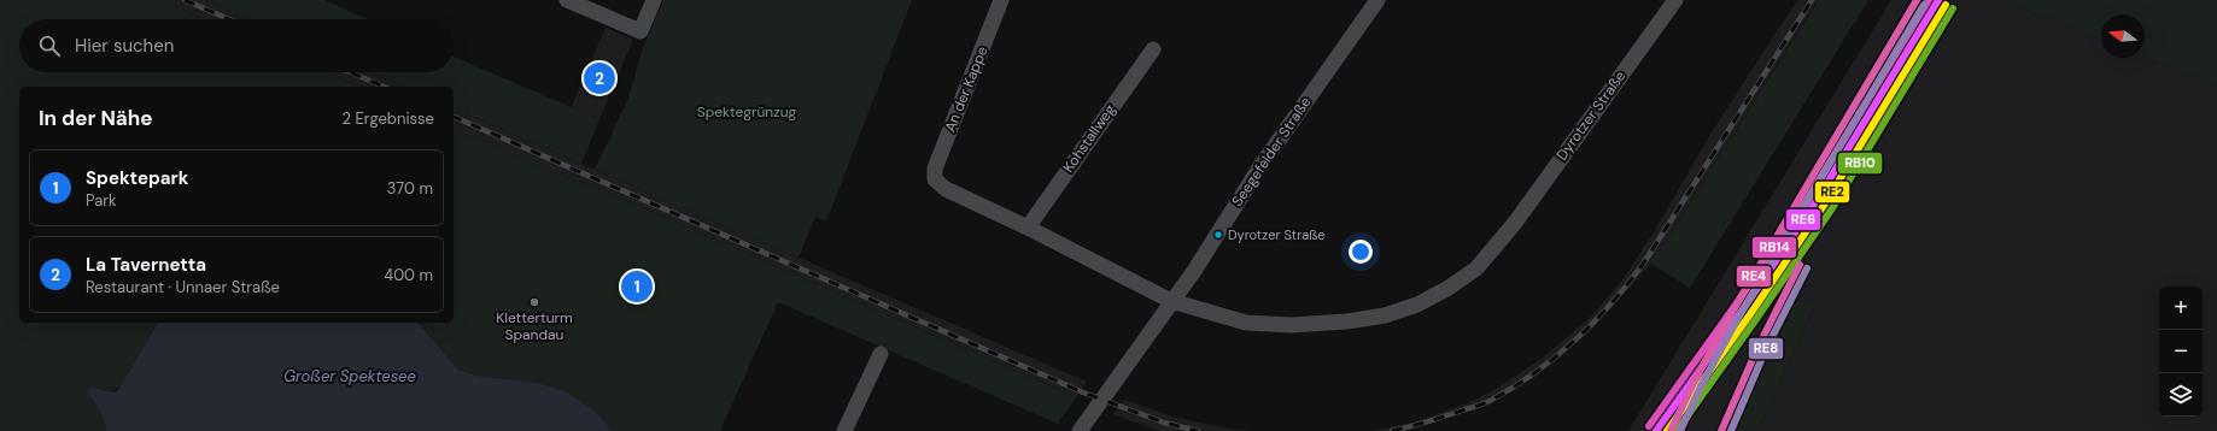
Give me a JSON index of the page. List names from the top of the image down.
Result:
{
  "streets": {
    "street": [
      "An der Kappe",
      "Dyrotzer Straße",
      "Kohstallweg",
      "Seegefelder Straße"
    ]
  },
  "crossings": [
    ["An der Kappe", "Dyrotzer Straße"],
    ["Dyrotzer Straße", "Kohstallweg"],
    ["Dyrotzer Straße", "Seegefelder Straße"]
  ],
  "water": ["Großer Spektesee"],
  "parks": ["Spektegrünzug"],
  "places": ["Dyrotzer Straße", "Kletterturm Spandau"],
  "lines": [
    "transit line RE6",
    "transit line RB14",
    "transit line RE4",
    "transit line RE2",
    "transit line RE8",
    "transit line RB10"
  ],
  "north": "left",
  "page": {
    "search": "Hier suchen",
    "pins": ["2", "1"],
    "heading": ["In der Nähe", "2 Ergebnisse"],
    "list": [
      {
        "mark": "1",
        "name": "Spektepark",
        "note": "Park",
        "value": "370 m"
      },
      {
        "mark": "2",
        "name": "La Tavernetta",
        "note": "Restaurant · Unnaer Straße",
        "value": "400 m"
      }
    ],
    "map_buttons": ["+", "−"]
  }
}
